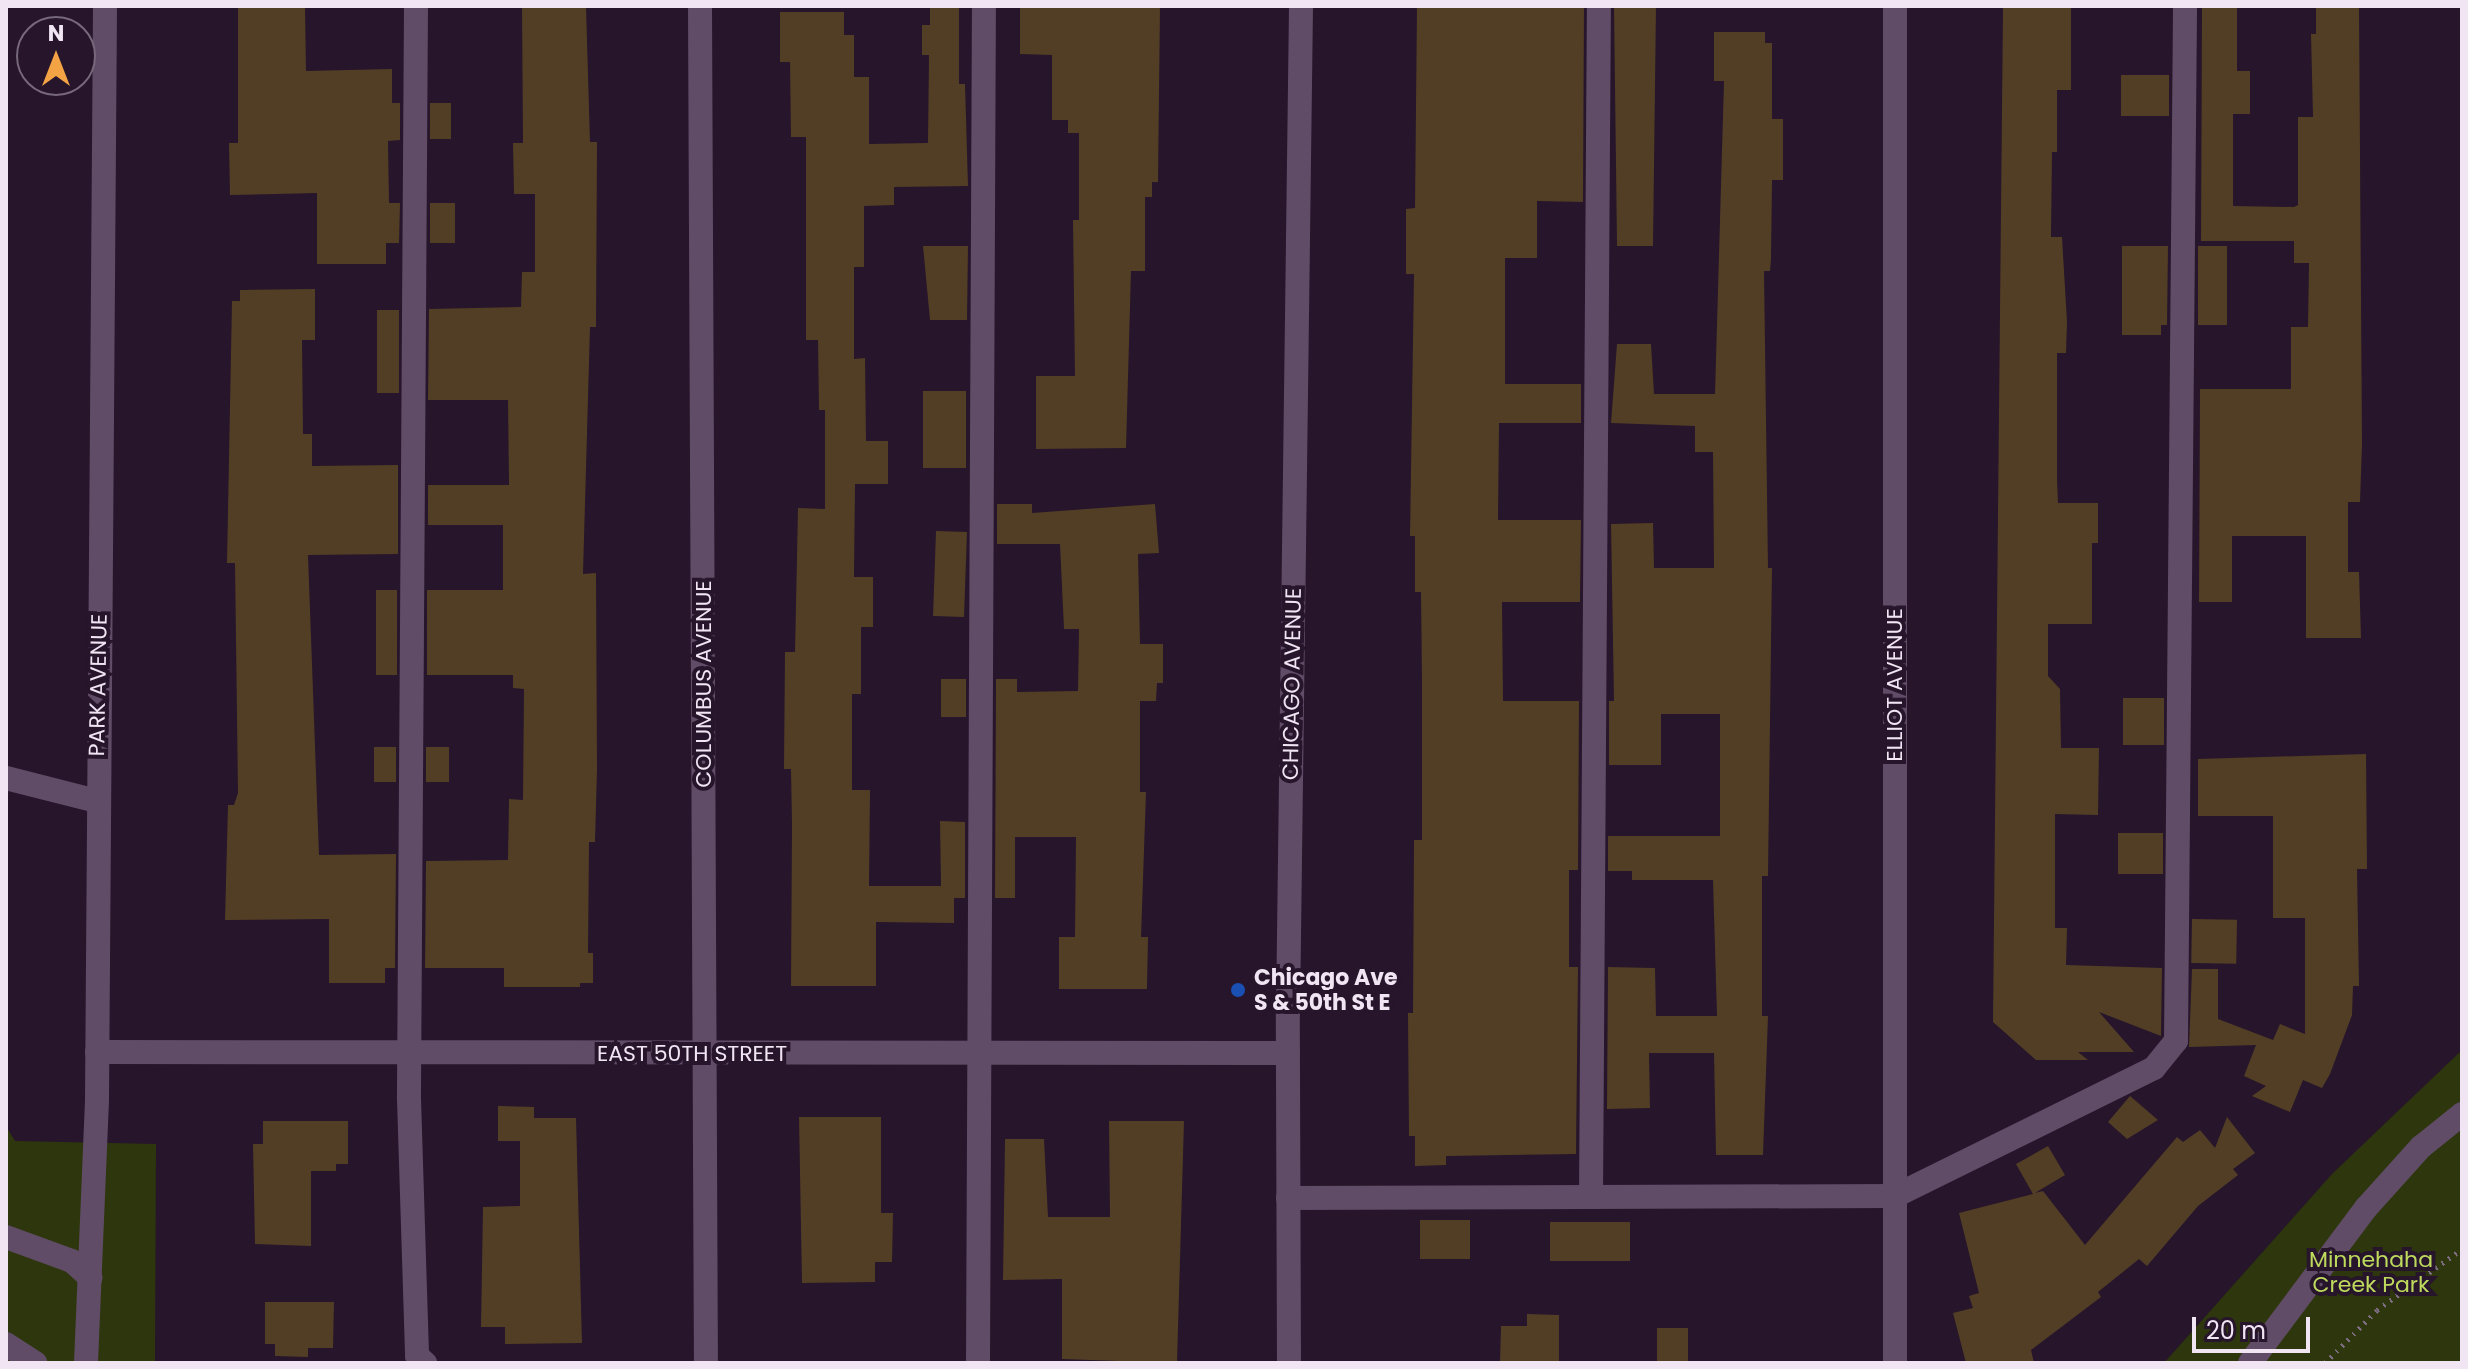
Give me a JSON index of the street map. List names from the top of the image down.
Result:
{
  "streets": {
    "street": [
      "COLUMBUS AVENUE",
      "CHICAGO AVENUE",
      "PARK AVENUE",
      "ELLIOT AVENUE",
      "EAST 50TH STREET"
    ]
  },
  "crossings": [
    ["COLUMBUS AVENUE", "EAST 50TH STREET"],
    ["CHICAGO AVENUE", "EAST 50TH STREET"],
    ["PARK AVENUE", "EAST 50TH STREET"]
  ],
  "parks": ["Minnehaha Creek Park"],
  "places": ["Chicago Ave S & 50th St E"],
  "scale_bar": "20 m",
  "north": "top"
}
